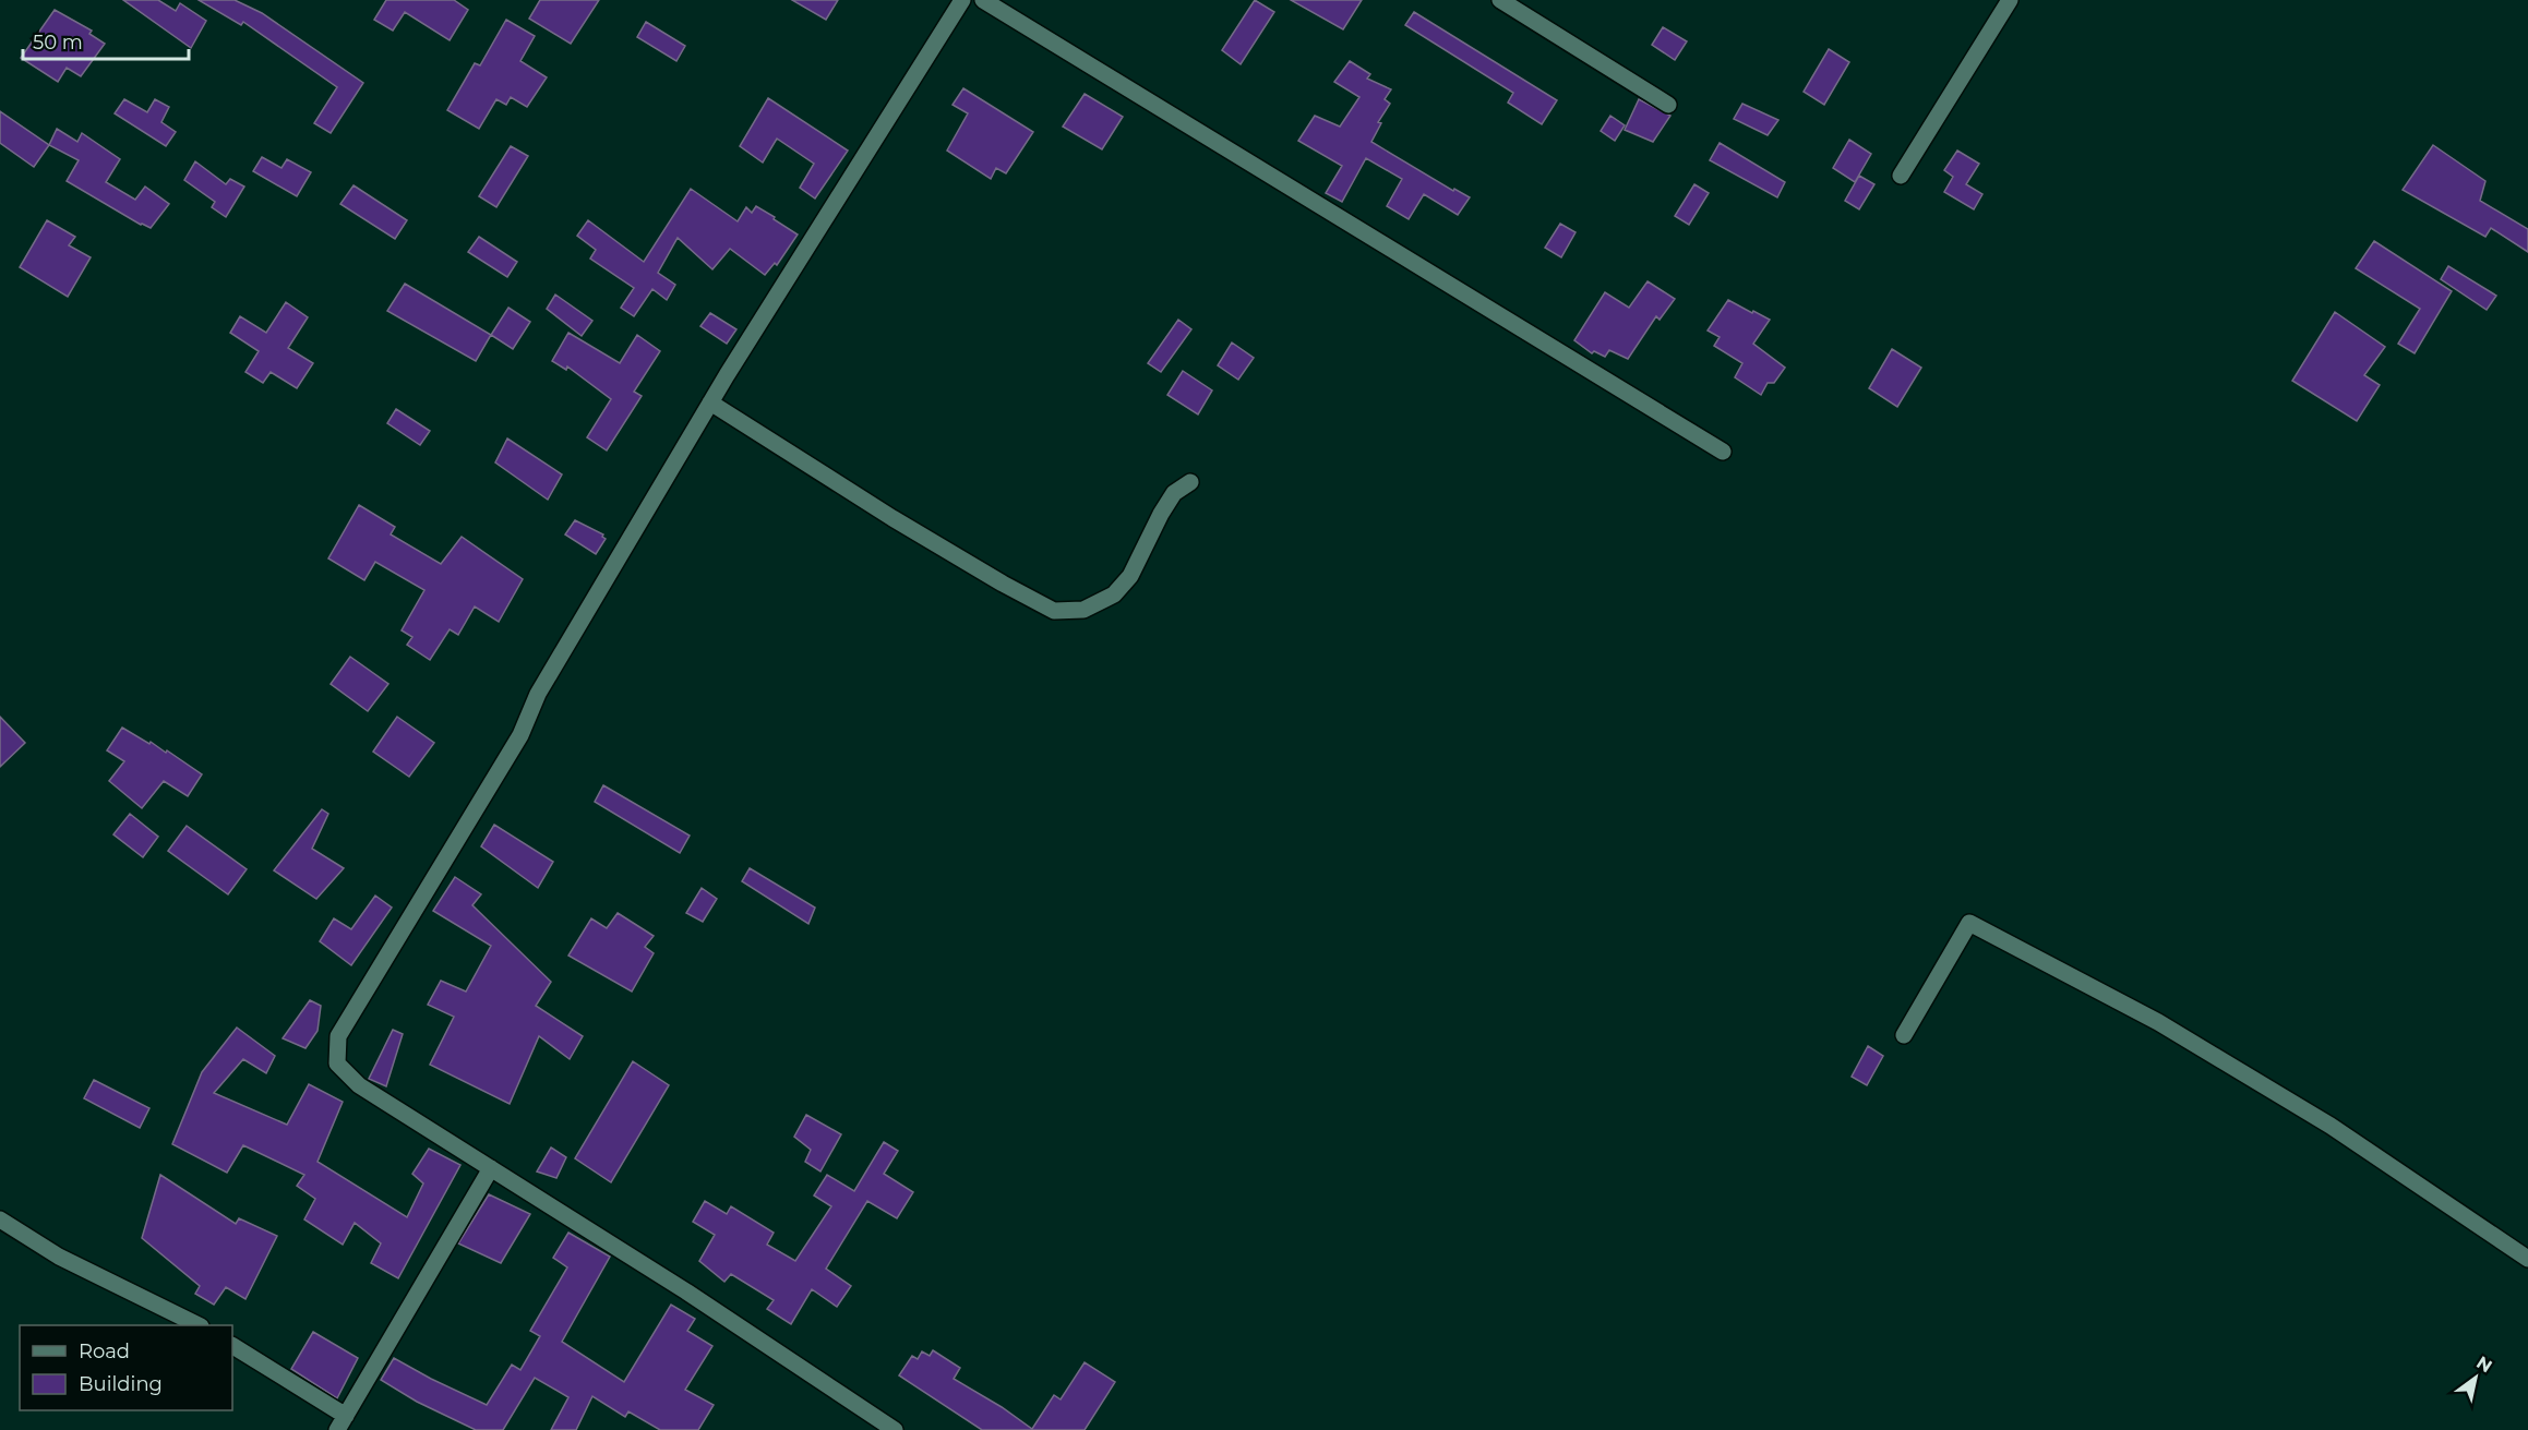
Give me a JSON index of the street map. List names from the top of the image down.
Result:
{
  "legend": ["Road", "Building"],
  "scale_bar": "50 m",
  "north": "top right"
}
